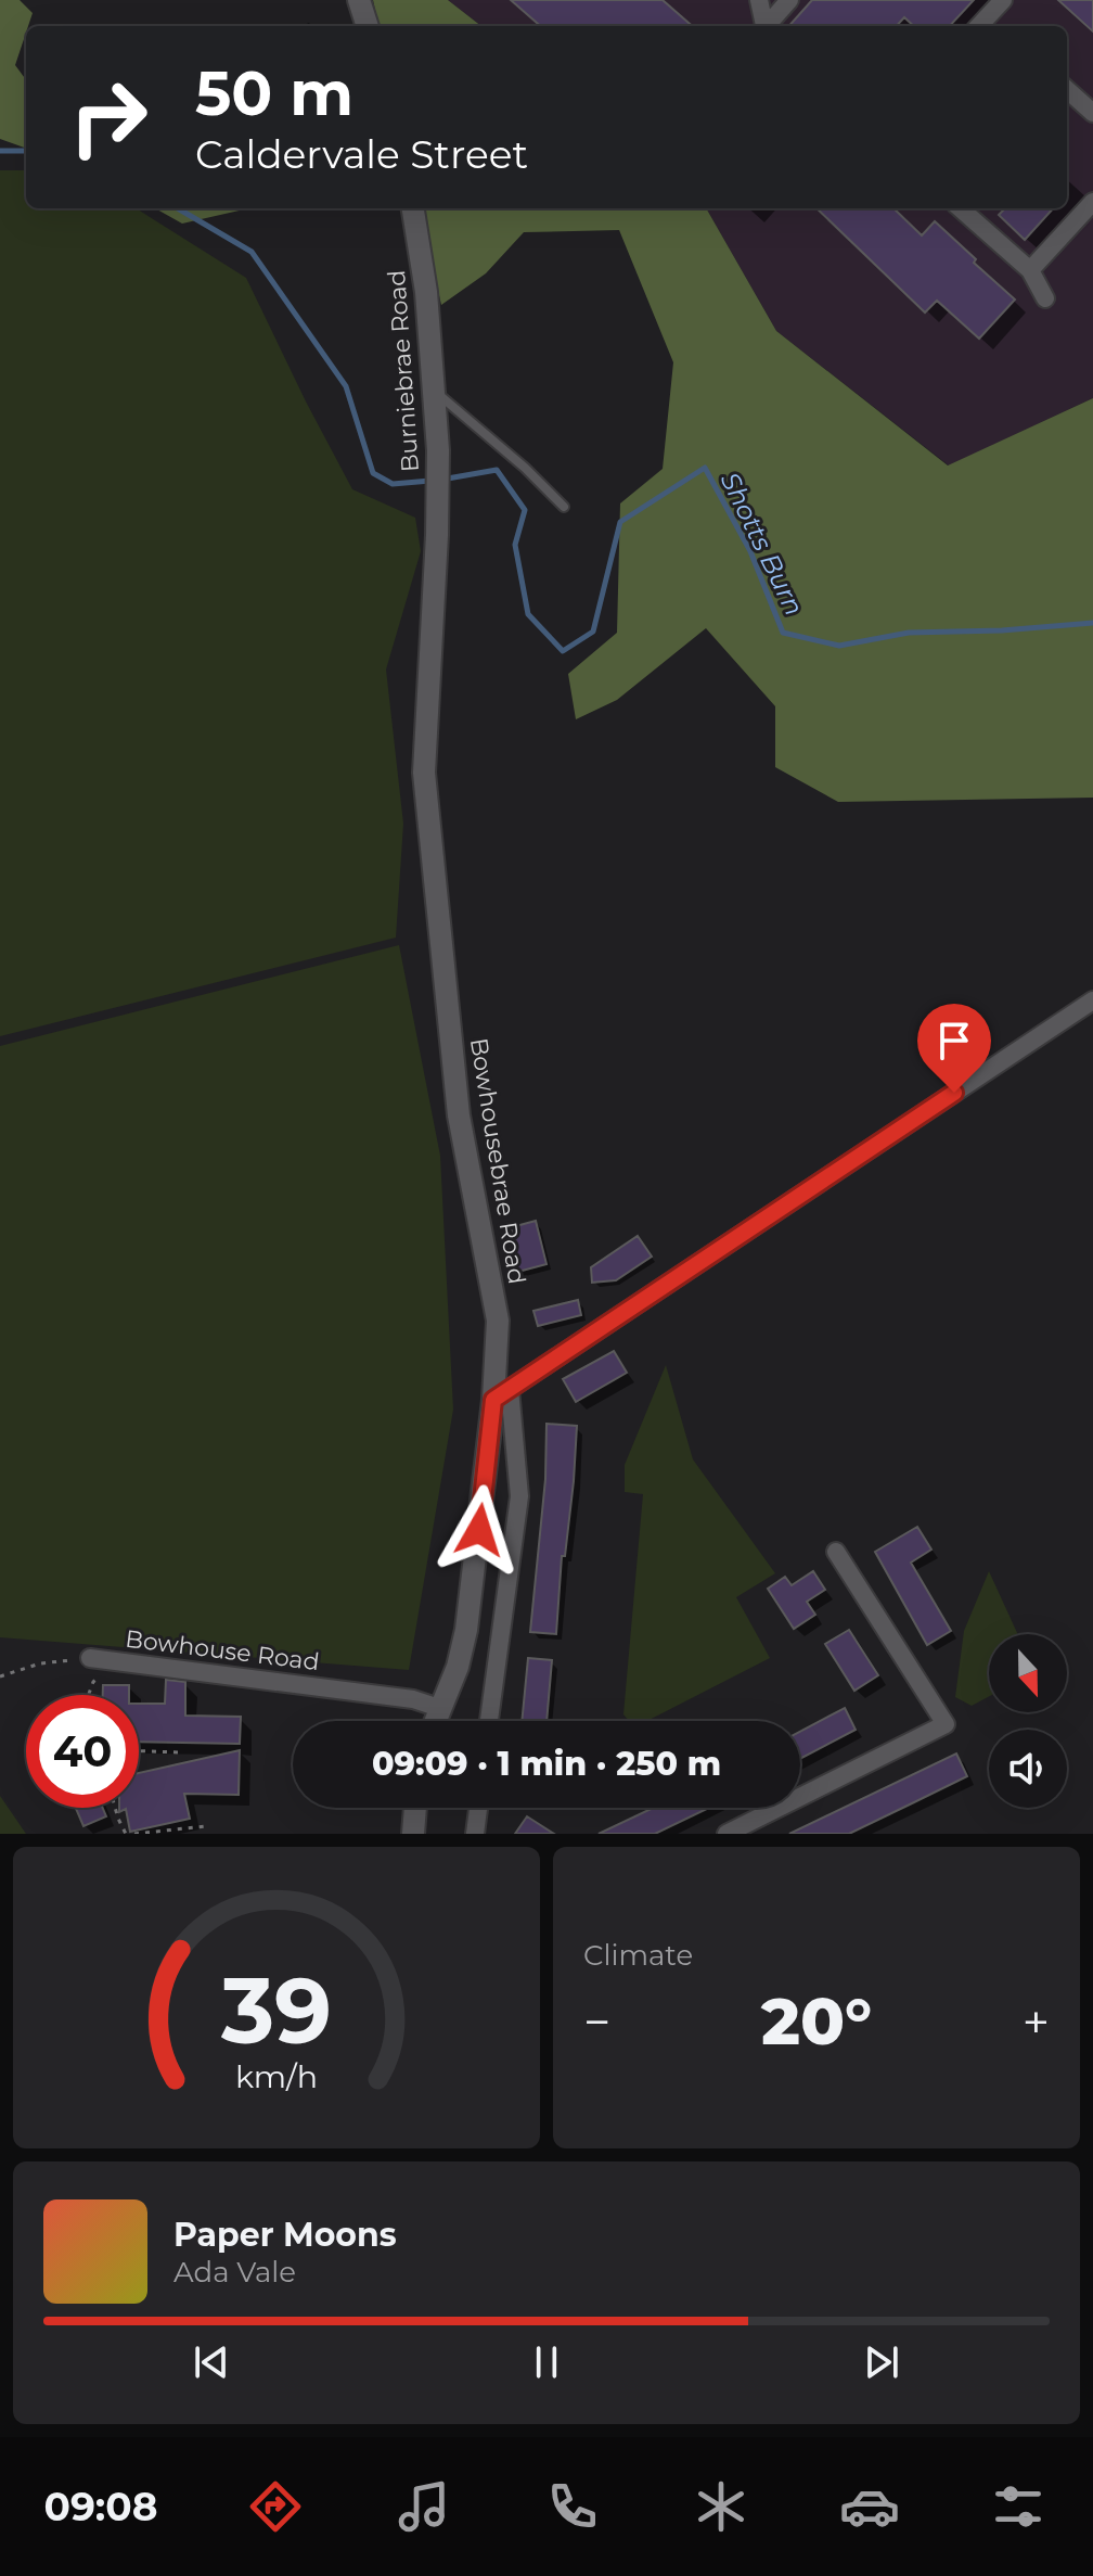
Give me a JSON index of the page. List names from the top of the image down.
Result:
{
  "streets": {
    "street": ["Burniebrae Road", "Bowhousebrae Road", "Bowhouse Road"]
  },
  "crossings": [
    ["Burniebrae Road", "Bowhousebrae Road"],
    ["Bowhousebrae Road", "Bowhouse Road"]
  ],
  "water": ["Shotts Burn"],
  "north": "bottom",
  "page": {
    "turn": ["50 m", "Caldervale Street"],
    "limit": "40",
    "trip": "09:09 · 1 min · 250 m",
    "tile": "Climate",
    "heat": ["−", "20°", "+"],
    "song": ["Paper Moons", "Ada Vale"],
    "tabs": "09:08",
    "gauge": ["39", "km/h"]
  }
}
